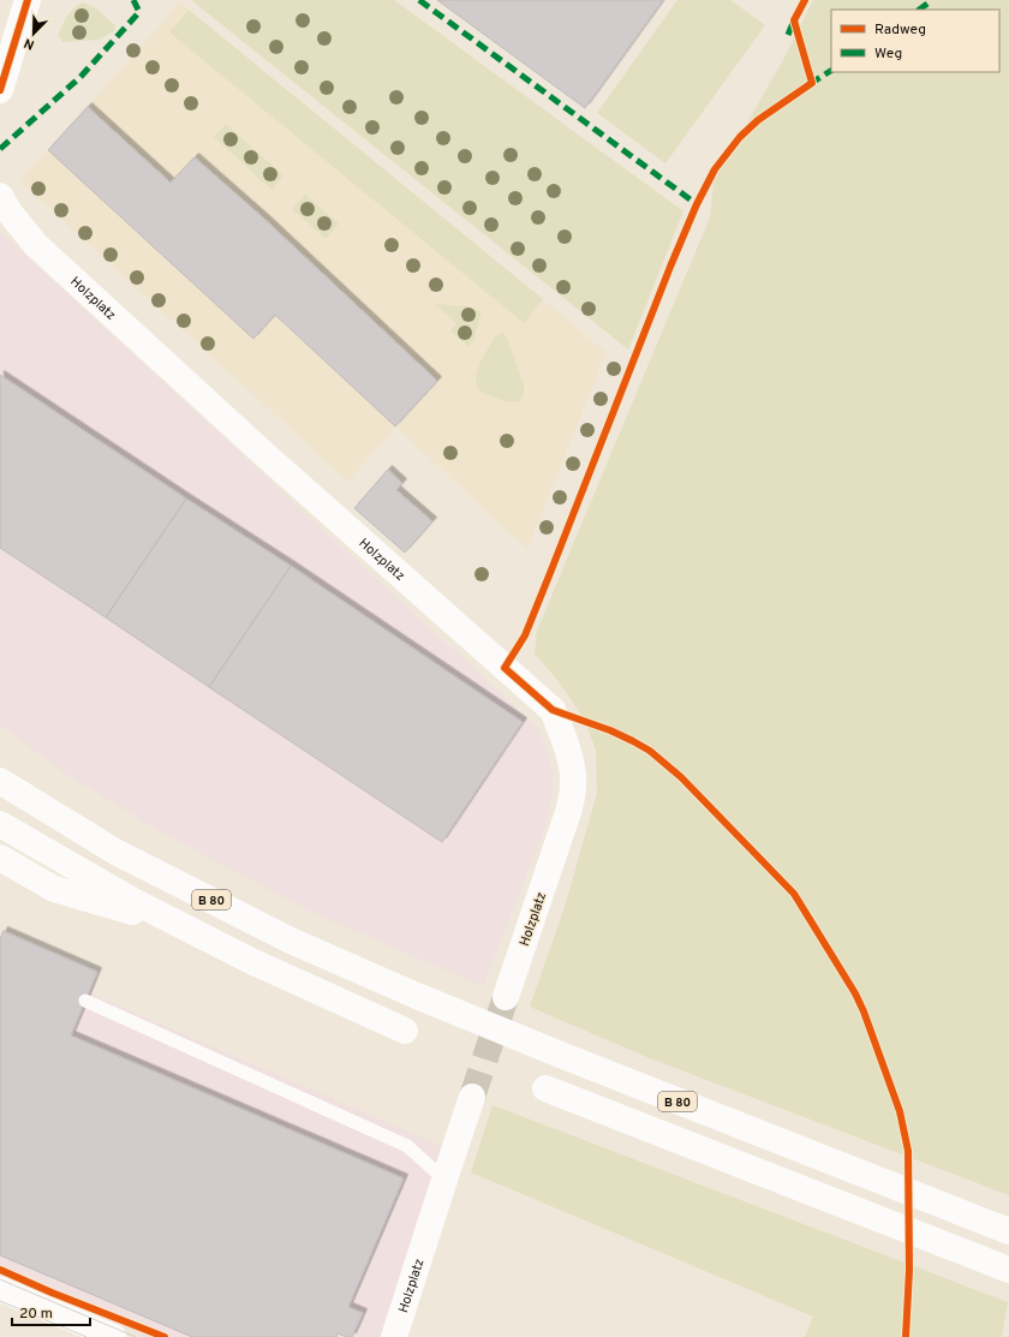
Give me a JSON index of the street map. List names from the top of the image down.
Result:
{
  "streets": {
    "main road": ["Holzplatz", "B 80"]
  },
  "legend": ["Radweg", "Weg"],
  "scale_bar": "20 m",
  "north": "bottom left"
}
